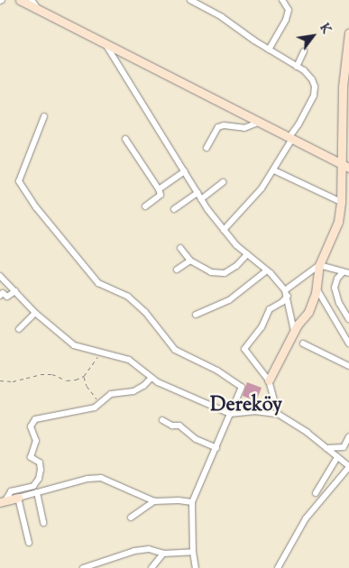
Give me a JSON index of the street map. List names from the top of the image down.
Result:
{
  "districts": ["Dereköy"],
  "north": "top right"
}
